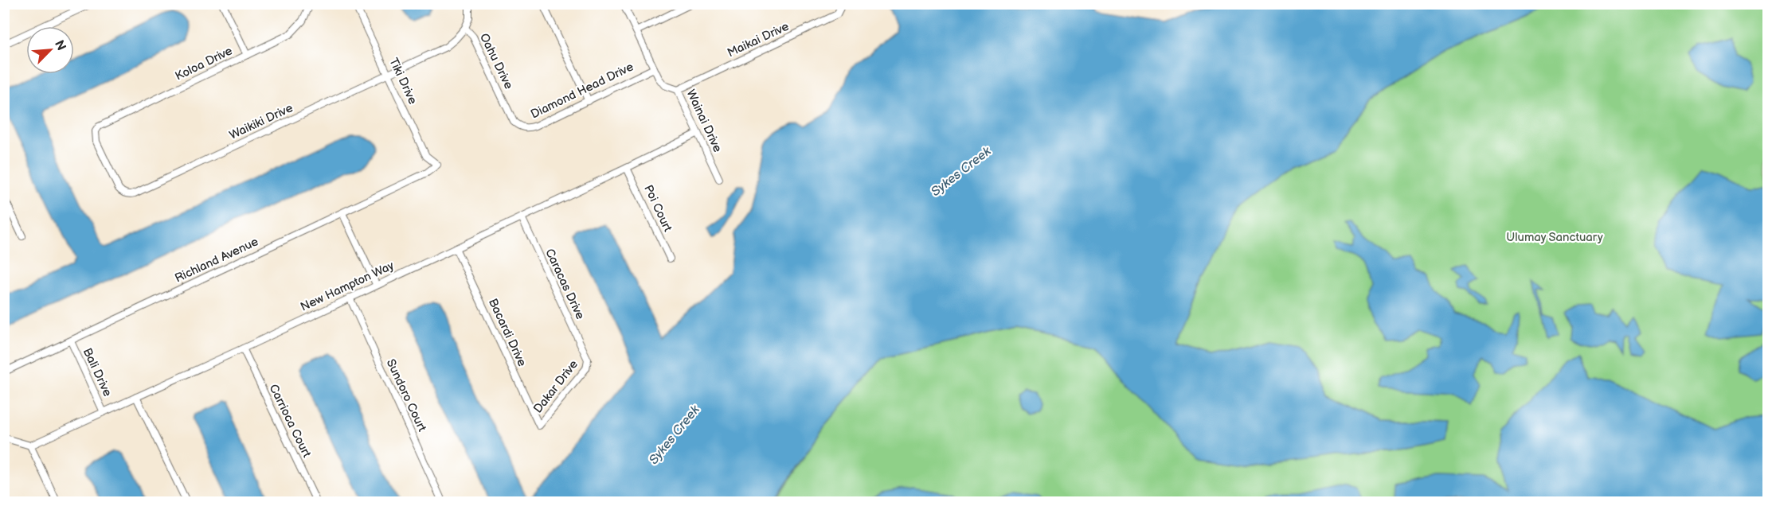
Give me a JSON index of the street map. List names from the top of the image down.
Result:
{
  "streets": {
    "street": [
      "Maikai Drive",
      "Oahu Drive",
      "Koloa Drive",
      "Tiki Drive",
      "Diamond Head Drive",
      "Wainai Drive",
      "Waikiki Drive",
      "Poi Court",
      "Richland Avenue",
      "Caracas Drive",
      "New Hampton Way",
      "Bacardi Drive",
      "Bali Drive",
      "Dakar Drive",
      "Sundoro Court",
      "Carrioca Court"
    ]
  },
  "crossings": [
    ["Maikai Drive", "Wainai Drive"],
    ["Oahu Drive", "Diamond Head Drive"],
    ["Oahu Drive", "Waikiki Drive"],
    ["Koloa Drive", "Waikiki Drive"],
    ["Tiki Drive", "Waikiki Drive"],
    ["Tiki Drive", "Richland Avenue"],
    ["Diamond Head Drive", "Wainai Drive"],
    ["Wainai Drive", "New Hampton Way"],
    ["Poi Court", "New Hampton Way"],
    ["Richland Avenue", "Bali Drive"],
    ["Caracas Drive", "New Hampton Way"],
    ["Caracas Drive", "Dakar Drive"],
    ["New Hampton Way", "Bacardi Drive"],
    ["New Hampton Way", "Bali Drive"],
    ["New Hampton Way", "Sundoro Court"],
    ["New Hampton Way", "Carrioca Court"],
    ["Bacardi Drive", "Dakar Drive"]
  ],
  "water": ["Sykes Creek"],
  "parks": ["Ulumay Sanctuary"],
  "north": "top right"
}
